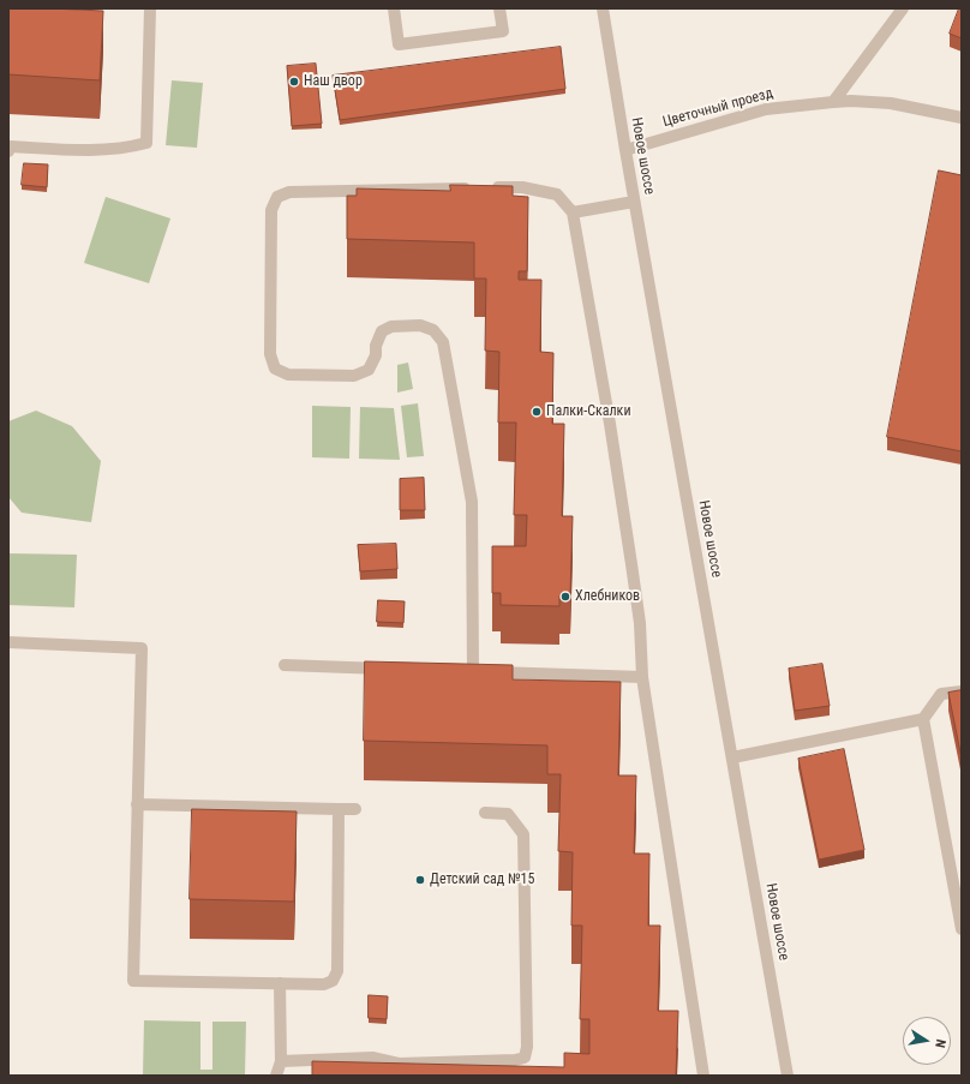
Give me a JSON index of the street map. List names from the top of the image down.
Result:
{
  "streets": {
    "street": ["Цветочный проезд", "Новое шоссе"]
  },
  "crossings": [
    ["Цветочный проезд", "Новое шоссе"]
  ],
  "places": [
    "Наш двор",
    "Палки-Скалки",
    "Хлебников",
    "Детский сад №15"
  ],
  "north": "right"
}
